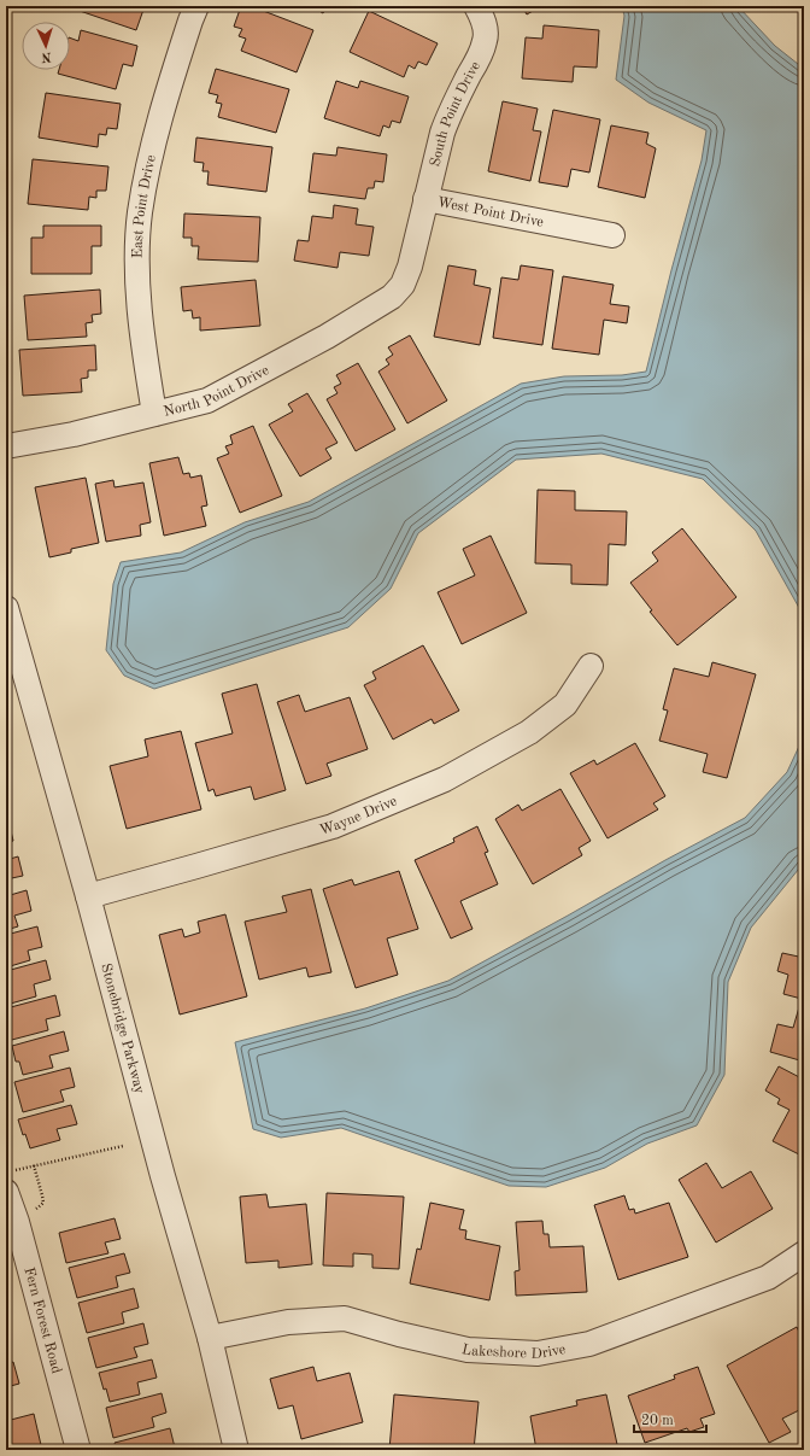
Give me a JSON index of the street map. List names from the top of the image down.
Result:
{
  "streets": {
    "street": [
      "South Point Drive",
      "East Point Drive",
      "West Point Drive",
      "North Point Drive",
      "Wayne Drive",
      "Stonebridge Parkway",
      "Fern Forest Road",
      "Lakeshore Drive"
    ]
  },
  "crossings": [
    ["South Point Drive", "West Point Drive"],
    ["East Point Drive", "North Point Drive"],
    ["West Point Drive", "North Point Drive"],
    ["Wayne Drive", "Stonebridge Parkway"],
    ["Stonebridge Parkway", "Lakeshore Drive"]
  ],
  "scale_bar": "20 m",
  "north": "bottom"
}
